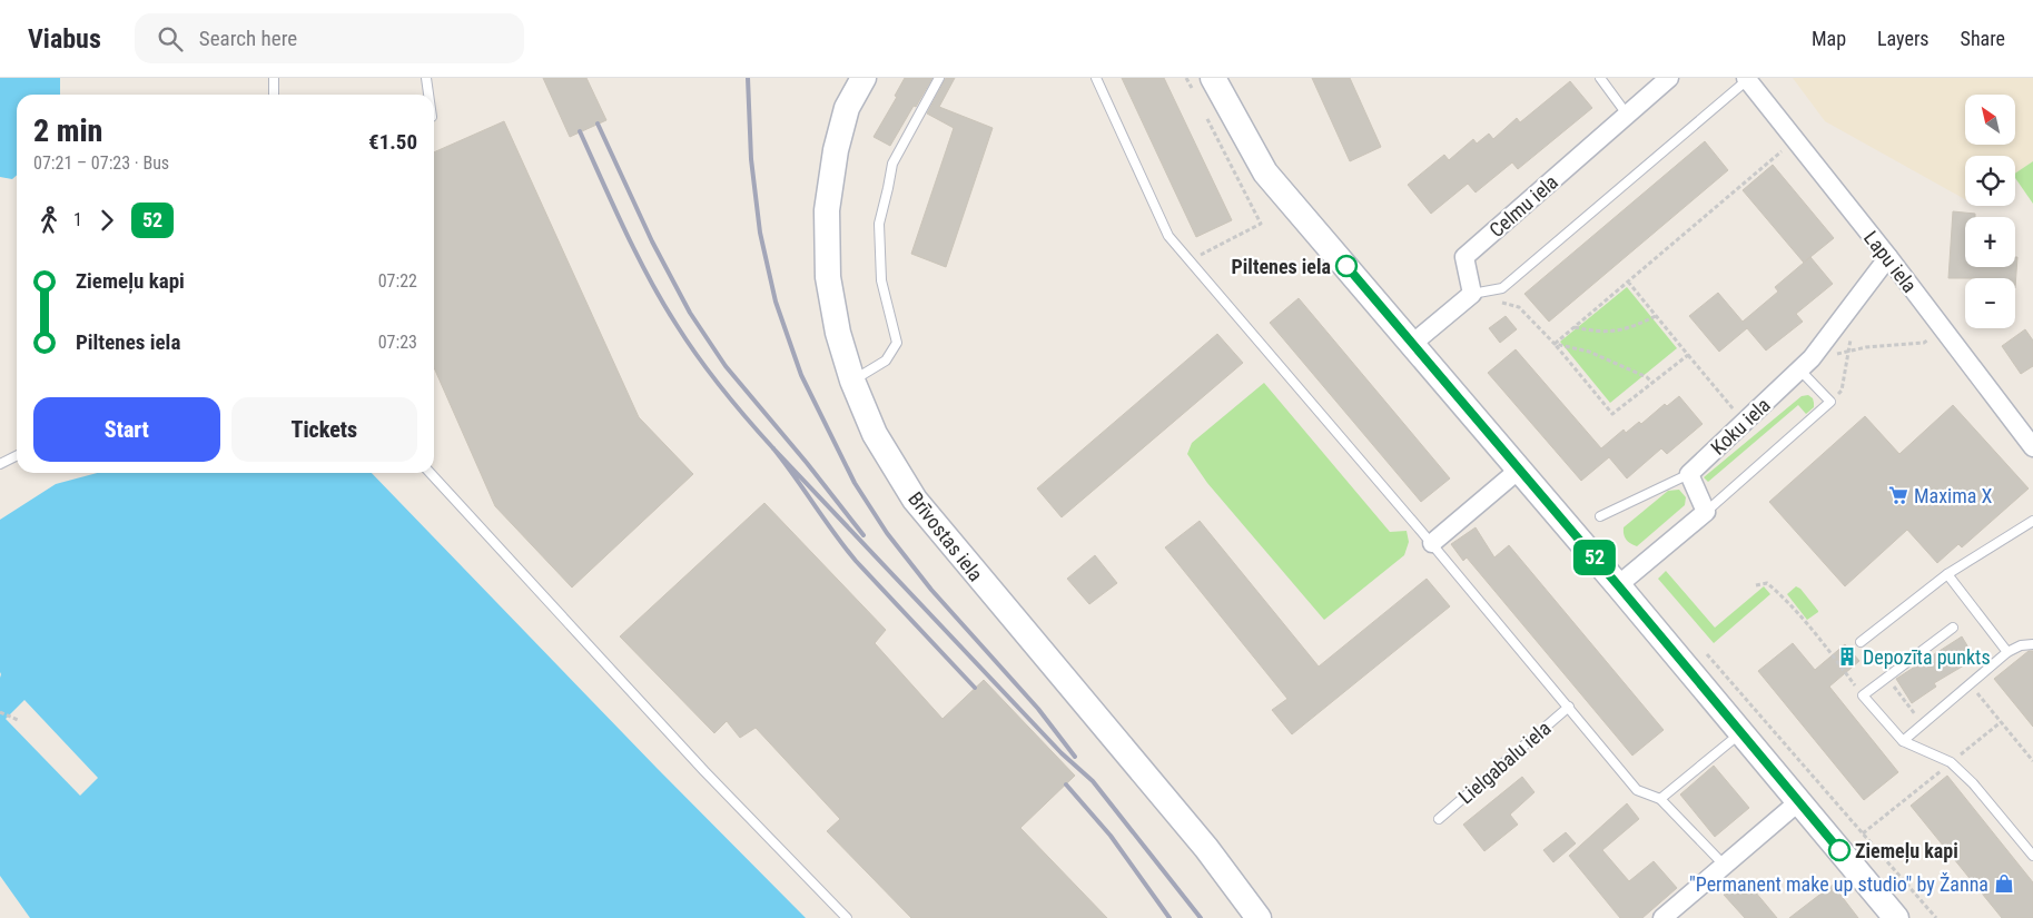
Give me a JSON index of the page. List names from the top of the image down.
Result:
{
  "streets": {
    "main road": ["Brīvostas iela"],
    "street": ["Celmu iela", "Lapu iela", "Koku iela"],
    "lane": ["Lielgabalu iela"]
  },
  "crossings": [
    ["Lapu iela", "Koku iela"]
  ],
  "places": {
    "other": ["Piltenes iela", "Ziemeļu kapi"],
    "supermarket": ["Maxima X"],
    "building": ["Depozīta punkts"],
    "shop": ["\"Permanent make up studio\" by Žanna"]
  },
  "lines": ["bus line 52"],
  "north": "top left",
  "page": {
    "header": "Viabus",
    "search": "Search here",
    "nav": ["Map", "Layers", "Share"],
    "on_map": "52",
    "map_buttons": ["+", "−"],
    "heading": ["2 min", "07:21 – 07:23 · Bus", "€1.50"],
    "legs": ["1", "52"],
    "list": [
      {
        "name": "Ziemeļu kapi",
        "value": "07:22"
      },
      {
        "name": "Piltenes iela",
        "value": "07:23"
      }
    ],
    "buttons": ["Start", "Tickets"]
  }
}
